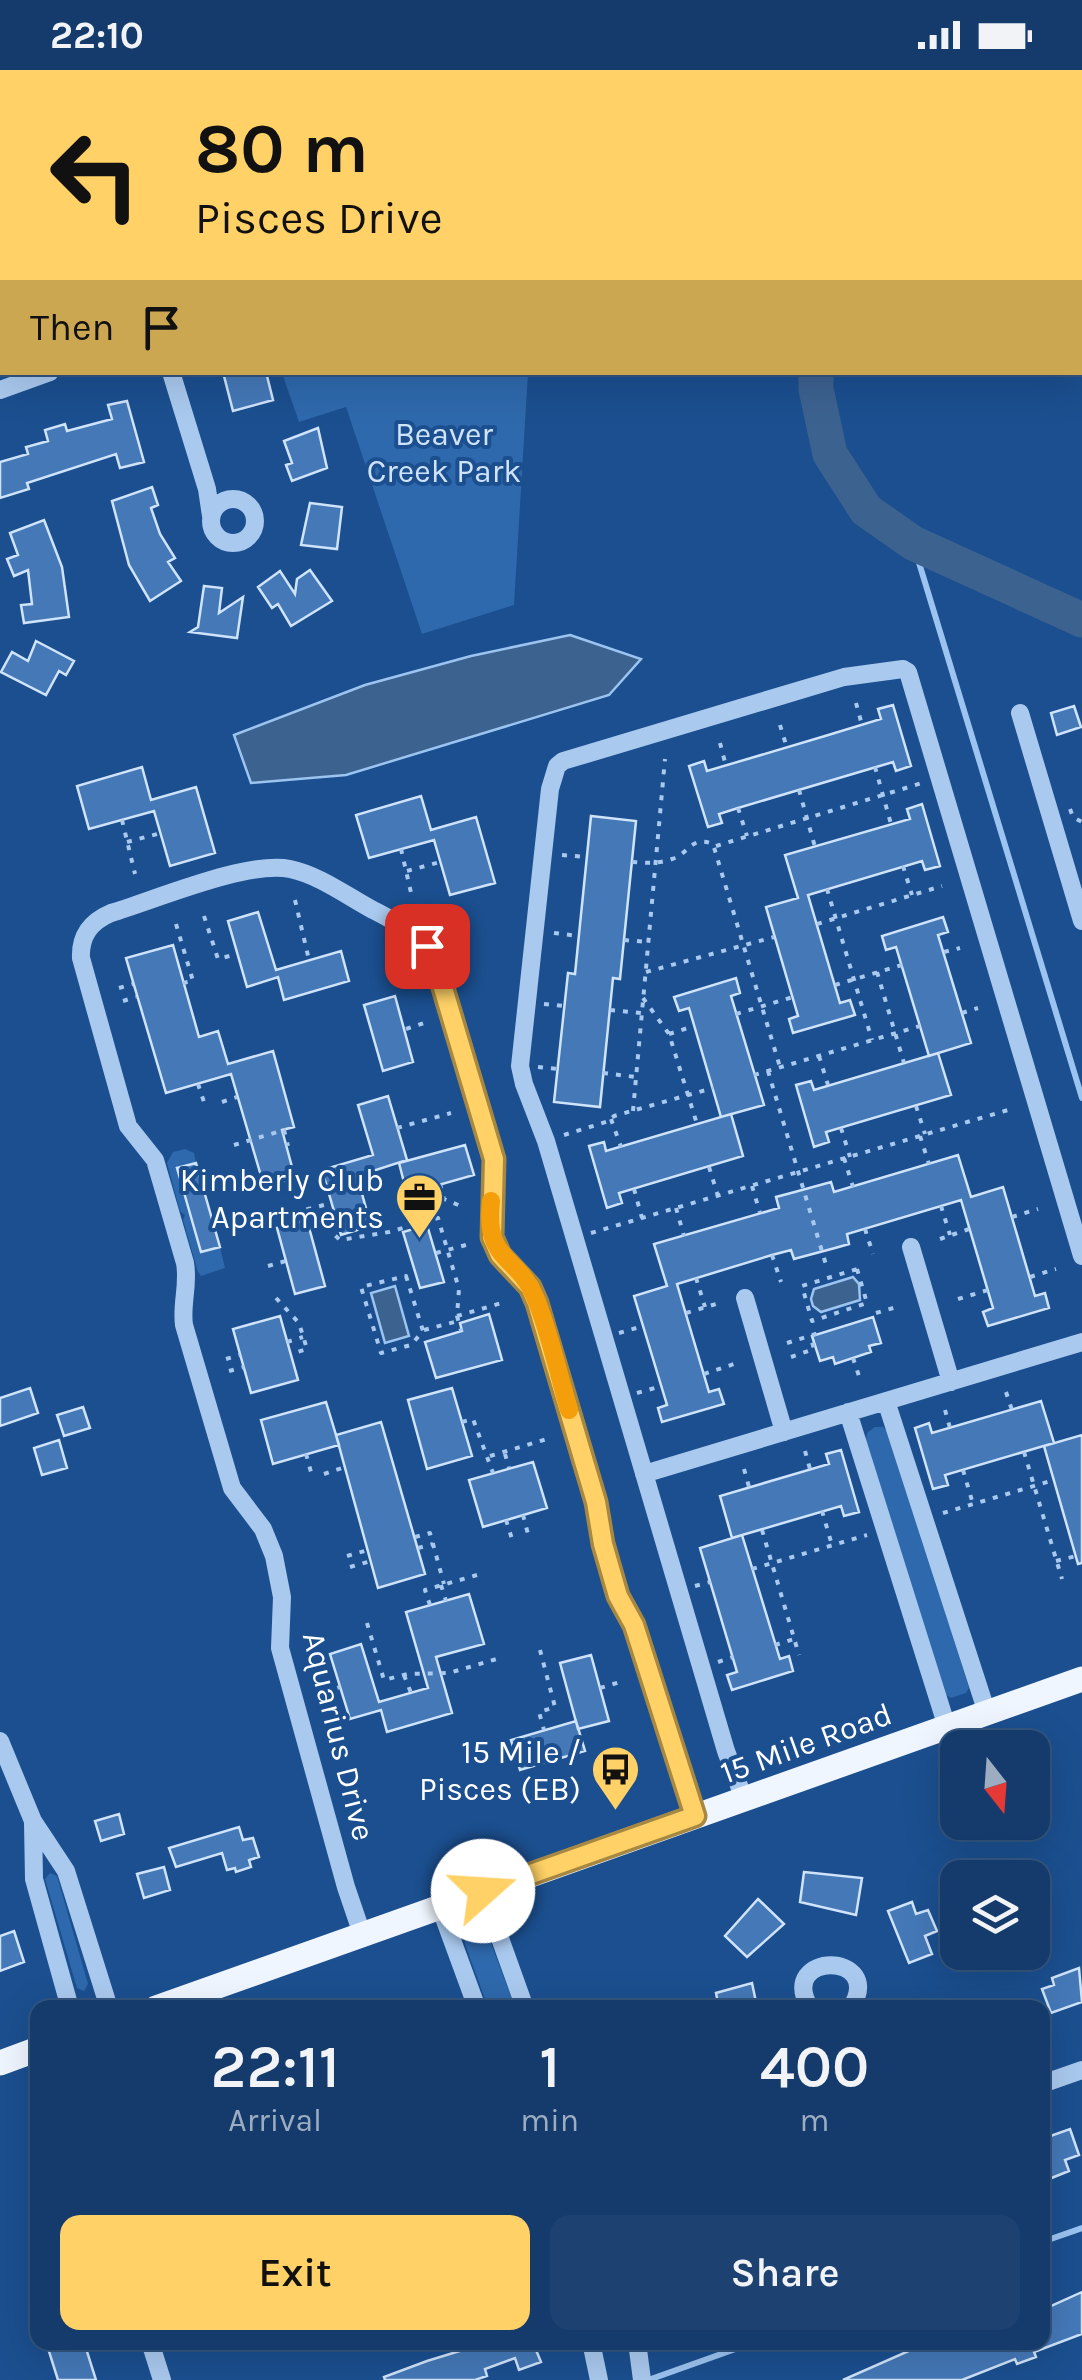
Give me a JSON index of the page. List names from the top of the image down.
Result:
{
  "streets": {
    "main road": ["15 Mile Road"],
    "street": ["Aquarius Drive"]
  },
  "crossings": [
    ["Aquarius Drive", "15 Mile Road"]
  ],
  "parks": ["Beaver Creek Park"],
  "places": {
    "office": ["Kimberly Club Apartments"],
    "bus stop": ["15 Mile / Pisces (EB)"]
  },
  "north": "bottom",
  "page": {
    "status": "22:10",
    "turn": ["80 m", "Pisces Drive"],
    "then": "Then",
    "eta": [
      "22:11",
      "Arrival",
      "1",
      "min",
      "400",
      "m"
    ],
    "buttons": ["Exit", "Share"]
  }
}
